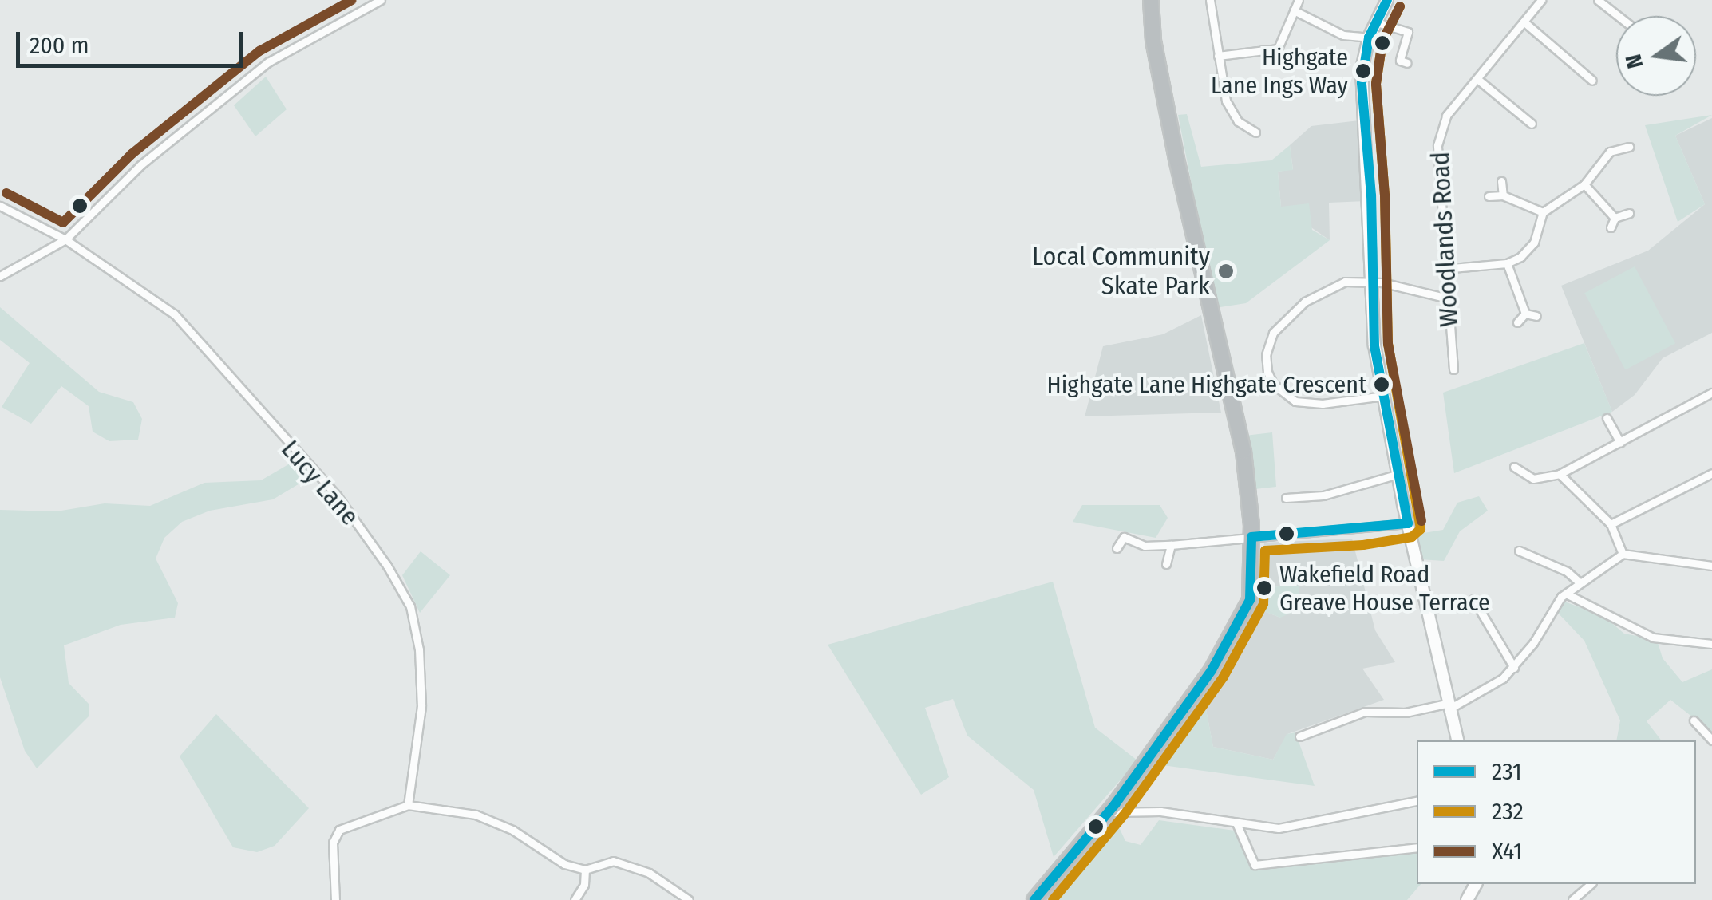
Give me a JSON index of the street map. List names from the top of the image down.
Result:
{
  "streets": {
    "street": ["Woodlands Road", "Lucy Lane"]
  },
  "places": [
    "Highgate Lane Ings Way",
    "Local Community Skate Park",
    "Highgate Lane Highgate Crescent",
    "Wakefield Road Greave House Terrace"
  ],
  "lines": ["transit line 231", "transit line X41", "transit line 232"],
  "legend": ["231", "232", "X41"],
  "scale_bar": "200 m",
  "north": "left"
}
